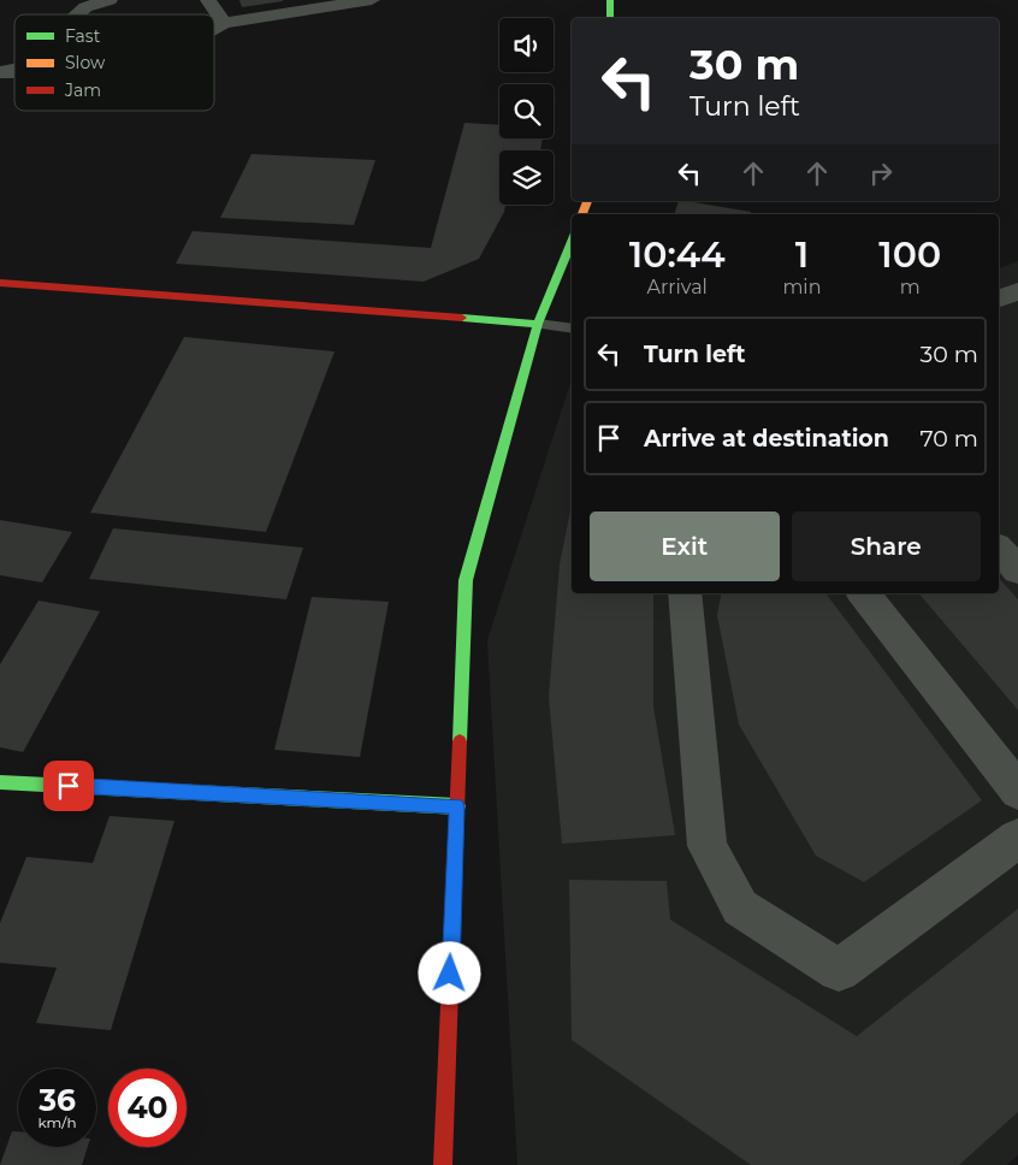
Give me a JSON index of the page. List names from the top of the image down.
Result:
{
  "legend": ["Fast", "Slow", "Jam"],
  "page": {
    "turn": ["30 m", "Turn left"],
    "eta": [
      "10:44",
      "Arrival",
      "1",
      "min",
      "100",
      "m"
    ],
    "list": [
      {
        "name": "Turn left",
        "value": "30 m"
      },
      {
        "name": "Arrive at destination",
        "value": "70 m"
      }
    ],
    "buttons": ["Exit", "Share"],
    "speed": "36 km/h",
    "limit": "40"
  }
}
